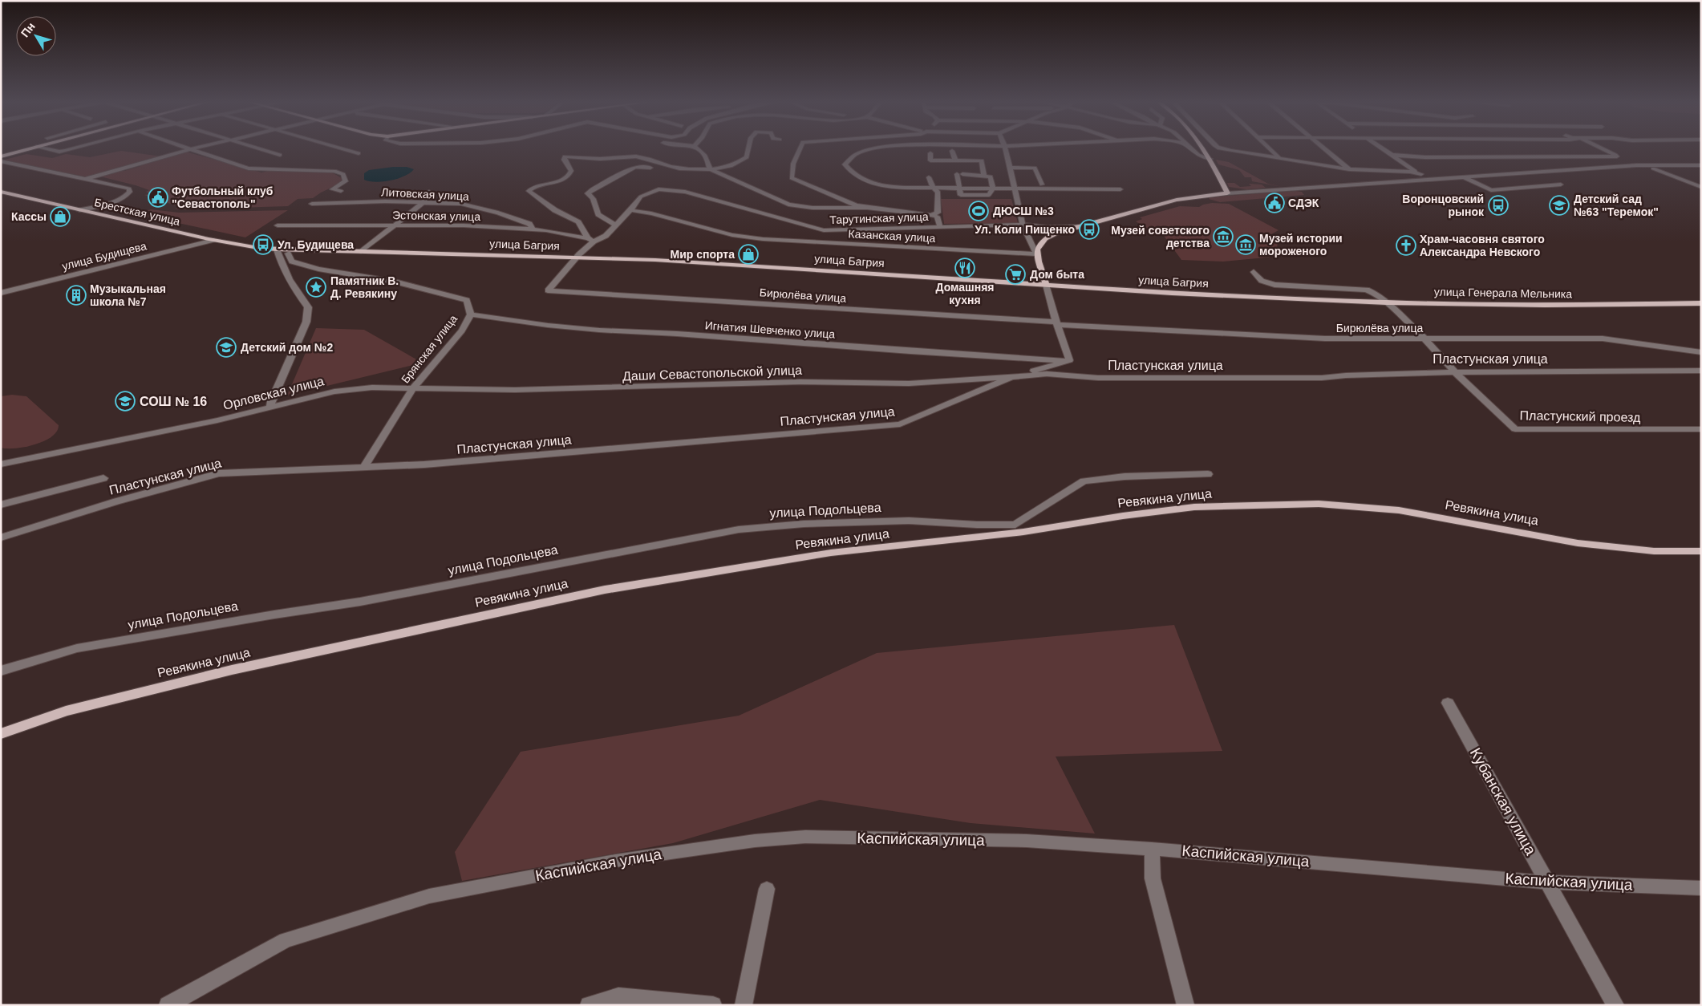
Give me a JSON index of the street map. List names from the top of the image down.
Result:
{
  "streets": {
    "main road": [
      "Брестская улица",
      "улица Багрия",
      "улица Генерала Мельника",
      "Ревякина улица"
    ],
    "street": [
      "Литовская улица",
      "Эстонская улица",
      "Тарутинская улица",
      "Казанская улица",
      "улица Будищева",
      "Бирюлёва улица",
      "Игнатия Шевченко улица",
      "Брянская улица",
      "Пластунская улица",
      "Даши Севастопольской улица",
      "Орловская улица",
      "Пластунский проезд",
      "улица Подольцева",
      "Кубанская улица",
      "Каспийская улица"
    ]
  },
  "crossings": [
    ["Литовская улица", "Эстонская улица"],
    ["Брестская улица", "улица Багрия"],
    ["Брестская улица", "улица Будищева"],
    ["Тарутинская улица", "Казанская улица"],
    ["улица Багрия", "улица Генерала Мельника"],
    ["улица Багрия", "Бирюлёва улица"],
    ["улица Багрия", "Пластунский проезд"],
    ["Бирюлёва улица", "Пластунский проезд"],
    ["Игнатия Шевченко улица", "Брянская улица"],
    ["Брянская улица", "Пластунская улица"],
    ["Брянская улица", "Даши Севастопольской улица"],
    ["Брянская улица", "Орловская улица"],
    ["Пластунская улица", "Даши Севастопольской улица"],
    ["Пластунская улица", "Пластунский проезд"],
    ["Даши Севастопольской улица", "Орловская улица"],
    ["Ревякина улица", "улица Подольцева"],
    ["Кубанская улица", "Каспийская улица"]
  ],
  "places": {
    "public building": ["Футбольный клуб \"Севастополь\"", "СДЭК"],
    "bus stop": ["Воронцовский рынок", "Ул. Коли Пищенко", "Ул. Будищева"],
    "school or university": ["Детский сад №63 \"Теремок\"", "Детский дом №2", "СОШ № 16"],
    "sports": ["ДЮСШ №3"],
    "shop": ["Кассы", "Мир спорта"],
    "museum": ["Музей советского детства", "Музей истории мороженого"],
    "church": ["Храм-часовня святого Александра Невского"],
    "restaurant": ["Домашняя кухня"],
    "supermarket": ["Дом быта"],
    "place": ["Памятник В. Д. Ревякину"],
    "building": ["Музыкальная школа №7"]
  },
  "north": "top left"
}
